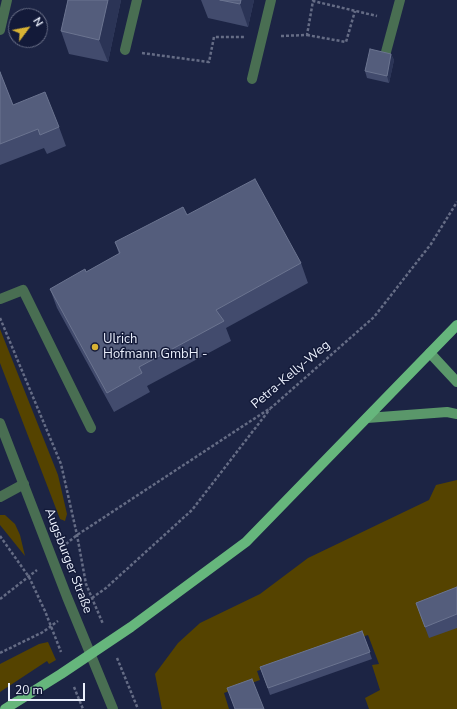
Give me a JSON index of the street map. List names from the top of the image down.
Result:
{
  "streets": {
    "street": ["Augsburger Straße"],
    "path": ["Petra-Kelly-Weg"]
  },
  "places": ["Ulrich Hofmann GmbH -"],
  "scale_bar": "20 m",
  "north": "top right"
}
